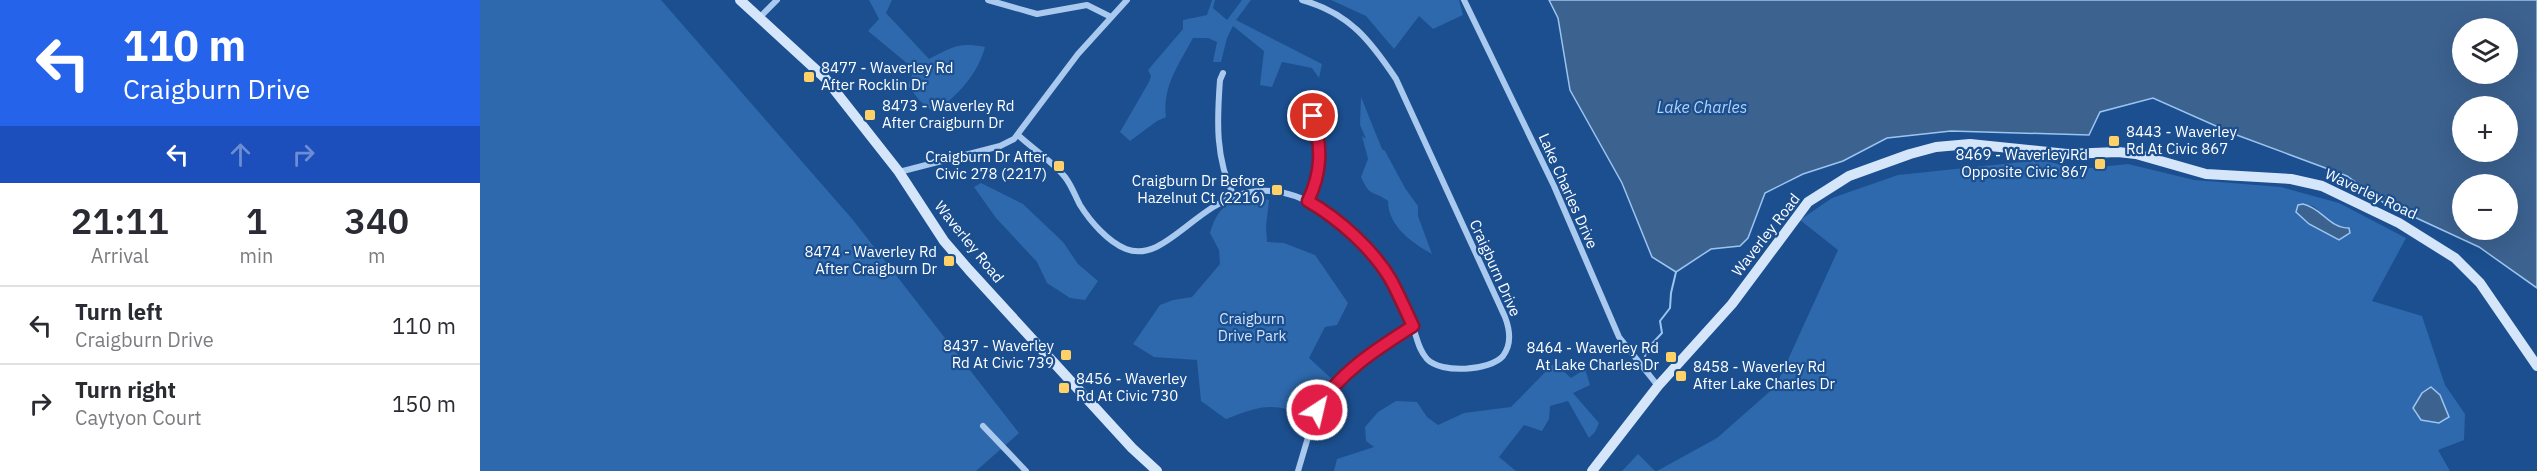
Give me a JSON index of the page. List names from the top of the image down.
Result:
{
  "streets": {
    "main road": ["Waverley Road"],
    "street": ["Lake Charles Drive", "Craigburn Drive"]
  },
  "crossings": [
    ["Lake Charles Drive", "Waverley Road"]
  ],
  "water": ["Lake Charles"],
  "parks": ["Craigburn Drive Park"],
  "places": {
    "transit": [
      "8477 - Waverley Rd After Rocklin Dr",
      "8473 - Waverley Rd After Craigburn Dr",
      "8443 - Waverley Rd At Civic 867",
      "8469 - Waverley Rd Opposite Civic 867",
      "Craigburn Dr After Civic 278 (2217)",
      "Craigburn Dr Before Hazelnut Ct (2216)",
      "8474 - Waverley Rd After Craigburn Dr",
      "8437 - Waverley Rd At Civic 739",
      "8464 - Waverley Rd At Lake Charles Dr",
      "8458 - Waverley Rd After Lake Charles Dr",
      "8456 - Waverley Rd At Civic 730"
    ]
  },
  "page": {
    "turn": ["110 m", "Craigburn Drive"],
    "map_buttons": ["+", "−"],
    "eta": [
      "21:11",
      "Arrival",
      "1",
      "min",
      "340",
      "m"
    ],
    "list": [
      {
        "name": "Turn left",
        "note": "Craigburn Drive",
        "value": "110 m"
      },
      {
        "name": "Turn right",
        "note": "Caytyon Court",
        "value": "150 m"
      }
    ]
  }
}
